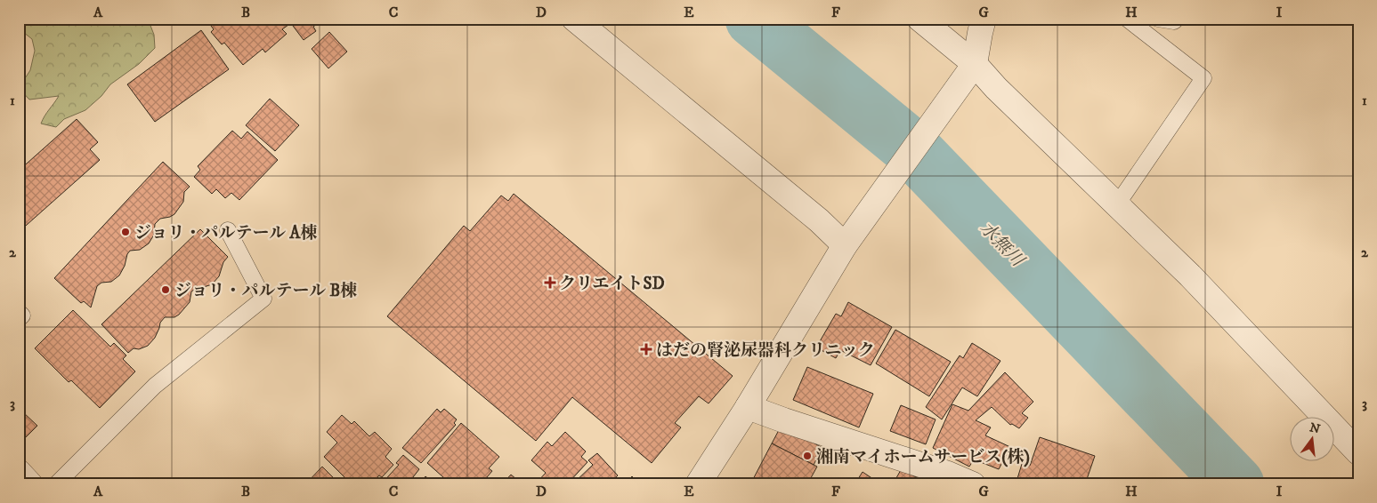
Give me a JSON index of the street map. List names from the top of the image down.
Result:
{
  "water": ["水無川"],
  "places": {
    "other": ["ジョリ・パルテール A棟", "ジョリ・パルテール B棟", "湘南マイホームサービス(株)"],
    "health": ["クリエイトSD", "はだの腎泌尿器科クリニック"]
  },
  "north": "top",
  "grid": {
    "columns": [
      "A",
      "B",
      "C",
      "D",
      "E",
      "F",
      "G",
      "H",
      "I"
    ],
    "rows": ["1", "2", "3"]
  }
}
